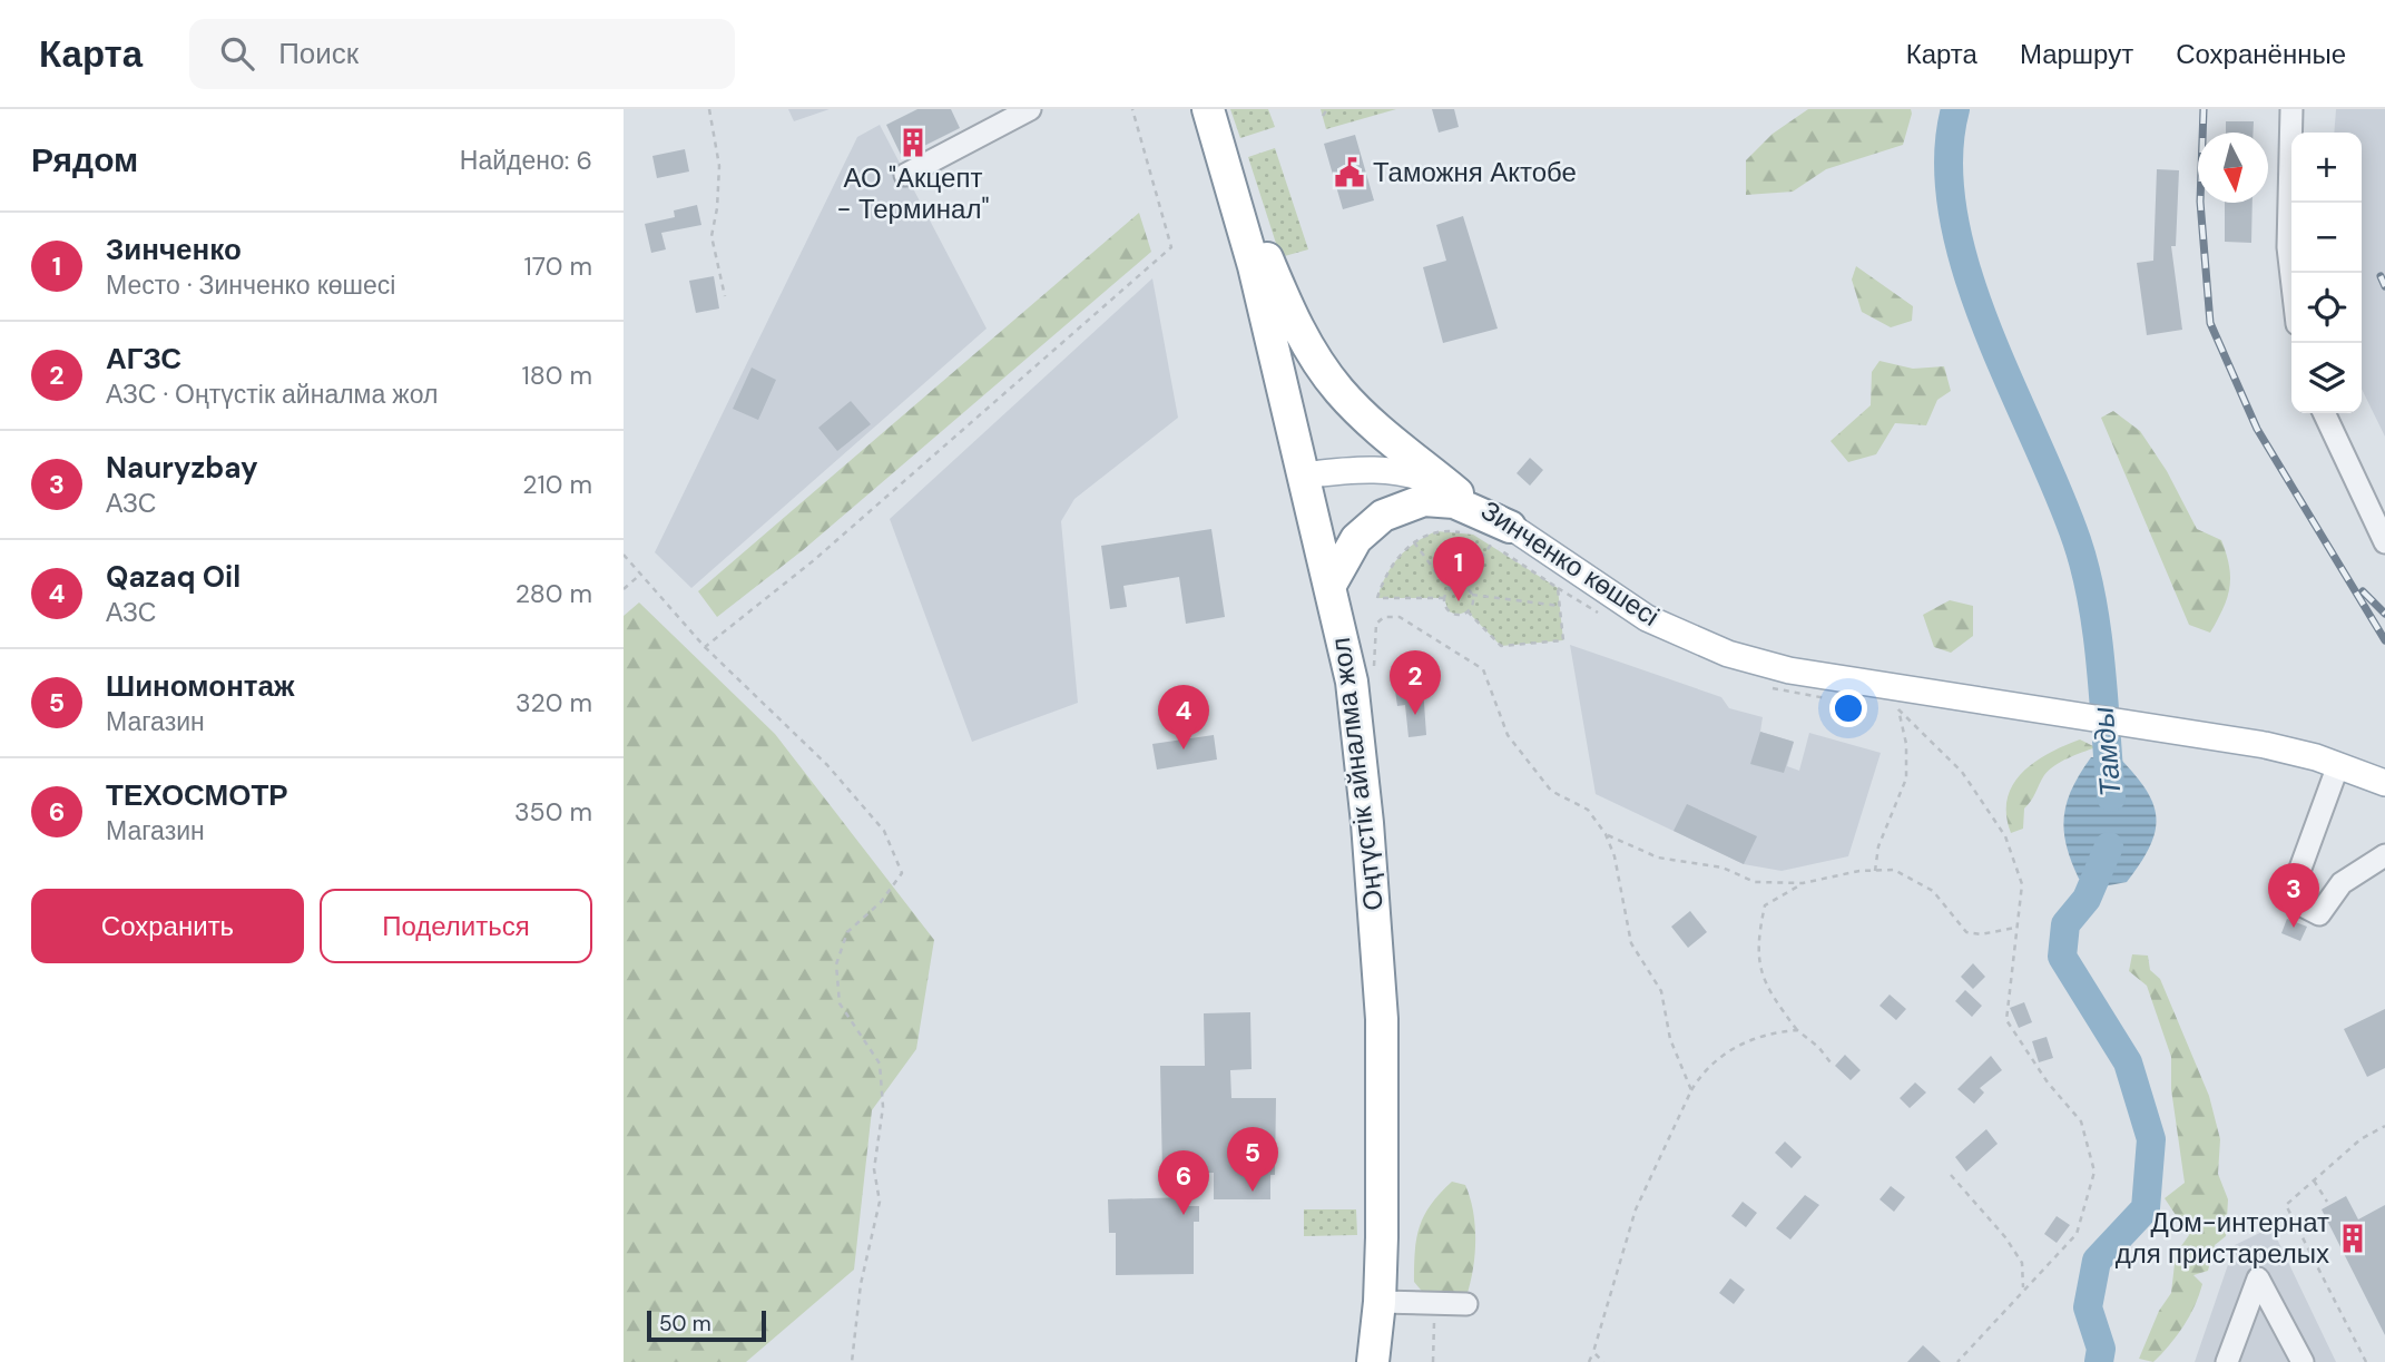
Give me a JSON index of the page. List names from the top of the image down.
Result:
{
  "streets": {
    "highway": ["Оңтүстік айналма жол"],
    "main road": ["Зинченко көшесі"]
  },
  "crossings": [
    ["Зинченко көшесі", "Оңтүстік айналма жол"]
  ],
  "water": ["Тамды"],
  "places": {
    "building": ["АО \"Акцепт - Терминал\"", "Дом-интернат для пристарелых"],
    "public building": ["Таможня Актобе"]
  },
  "scale_bar": "50 m",
  "north": "bottom",
  "page": {
    "header": "Карта",
    "search": "Поиск",
    "nav": ["Карта", "Маршрут", "Сохранённые"],
    "heading": ["Рядом", "Найдено: 6"],
    "map_buttons": ["+", "−"],
    "list": [
      {
        "mark": "1",
        "name": "Зинченко",
        "note": "Место · Зинченко көшесі",
        "value": "170 m"
      },
      {
        "mark": "2",
        "name": "АГЗС",
        "note": "АЗС · Оңтүстік айналма жол",
        "value": "180 m"
      },
      {
        "mark": "3",
        "name": "Nauryzbay",
        "note": "АЗС",
        "value": "210 m"
      },
      {
        "mark": "4",
        "name": "Qazaq Oil",
        "note": "АЗС",
        "value": "280 m"
      },
      {
        "mark": "5",
        "name": "Шиномонтаж",
        "note": "Магазин",
        "value": "320 m"
      },
      {
        "mark": "6",
        "name": "ТЕХОСМОТР",
        "note": "Магазин",
        "value": "350 m"
      }
    ],
    "pins": [
      "1",
      "2",
      "4",
      "3",
      "5",
      "6"
    ],
    "buttons": ["Сохранить", "Поделиться"],
    "scale": "50 m"
  }
}
